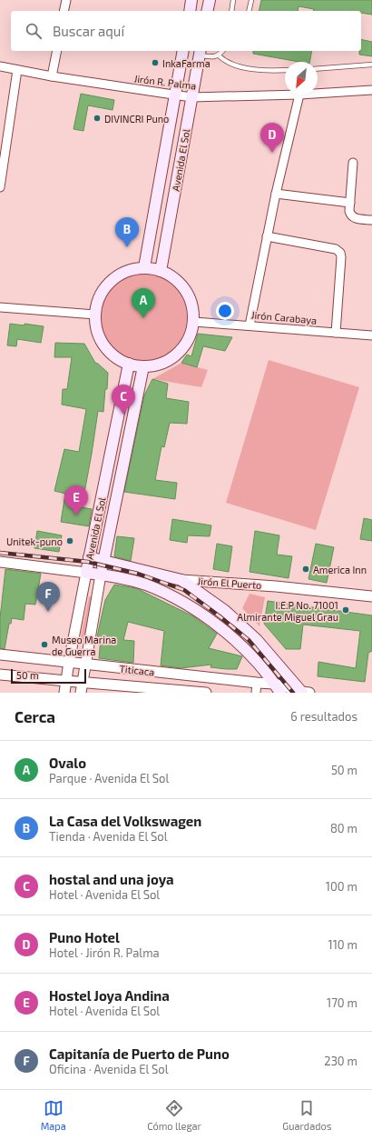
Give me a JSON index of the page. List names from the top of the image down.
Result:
{
  "streets": {
    "main road": ["Avenida El Sol", "Jirón El Puerto"],
    "street": ["Jirón R. Palma", "Jirón Carabaya", "Titicaca"]
  },
  "crossings": [
    ["Jirón R. Palma", "Avenida El Sol"],
    ["Avenida El Sol", "Jirón Carabaya"],
    ["Avenida El Sol", "Jirón El Puerto"],
    ["Avenida El Sol", "Titicaca"]
  ],
  "places": [
    "InkaFarma",
    "DIVINCRI Puno",
    "Unitek-puno",
    "America Inn",
    "I.E.P No. 71001 Almirante Miguel Grau",
    "Museo Marina de Guerra"
  ],
  "scale_bar": "50 m",
  "north": "bottom left",
  "page": {
    "search": "Buscar aquí",
    "pins": [
      "D",
      "B",
      "A",
      "C",
      "E",
      "F"
    ],
    "scale": "50 m",
    "heading": ["Cerca", "6 resultados"],
    "list": [
      {
        "mark": "A",
        "name": "Ovalo",
        "note": "Parque · Avenida El Sol",
        "value": "50 m"
      },
      {
        "mark": "B",
        "name": "La Casa del Volkswagen",
        "note": "Tienda · Avenida El Sol",
        "value": "80 m"
      },
      {
        "mark": "C",
        "name": "hostal and una joya",
        "note": "Hotel · Avenida El Sol",
        "value": "100 m"
      },
      {
        "mark": "D",
        "name": "Puno Hotel",
        "note": "Hotel · Jirón R. Palma",
        "value": "110 m"
      },
      {
        "mark": "E",
        "name": "Hostel Joya Andina",
        "note": "Hotel · Avenida El Sol",
        "value": "170 m"
      },
      {
        "mark": "F",
        "name": "Capitanía de Puerto de Puno",
        "note": "Oficina · Avenida El Sol",
        "value": "230 m"
      }
    ],
    "nav": ["Mapa", "Cómo llegar", "Guardados"]
  }
}
